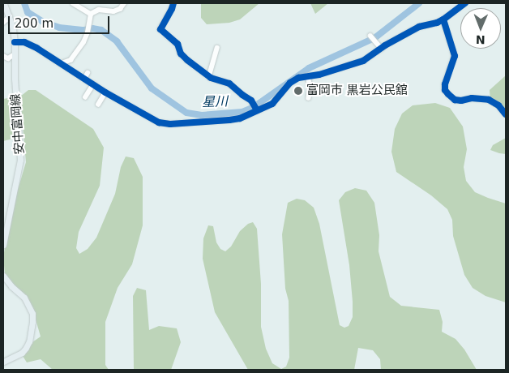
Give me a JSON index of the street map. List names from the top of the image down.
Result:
{
  "streets": {
    "main road": ["安中富岡線"]
  },
  "water": ["星川"],
  "places": ["富岡市 黒岩公民舘"],
  "scale_bar": "200 m",
  "north": "bottom"
}
